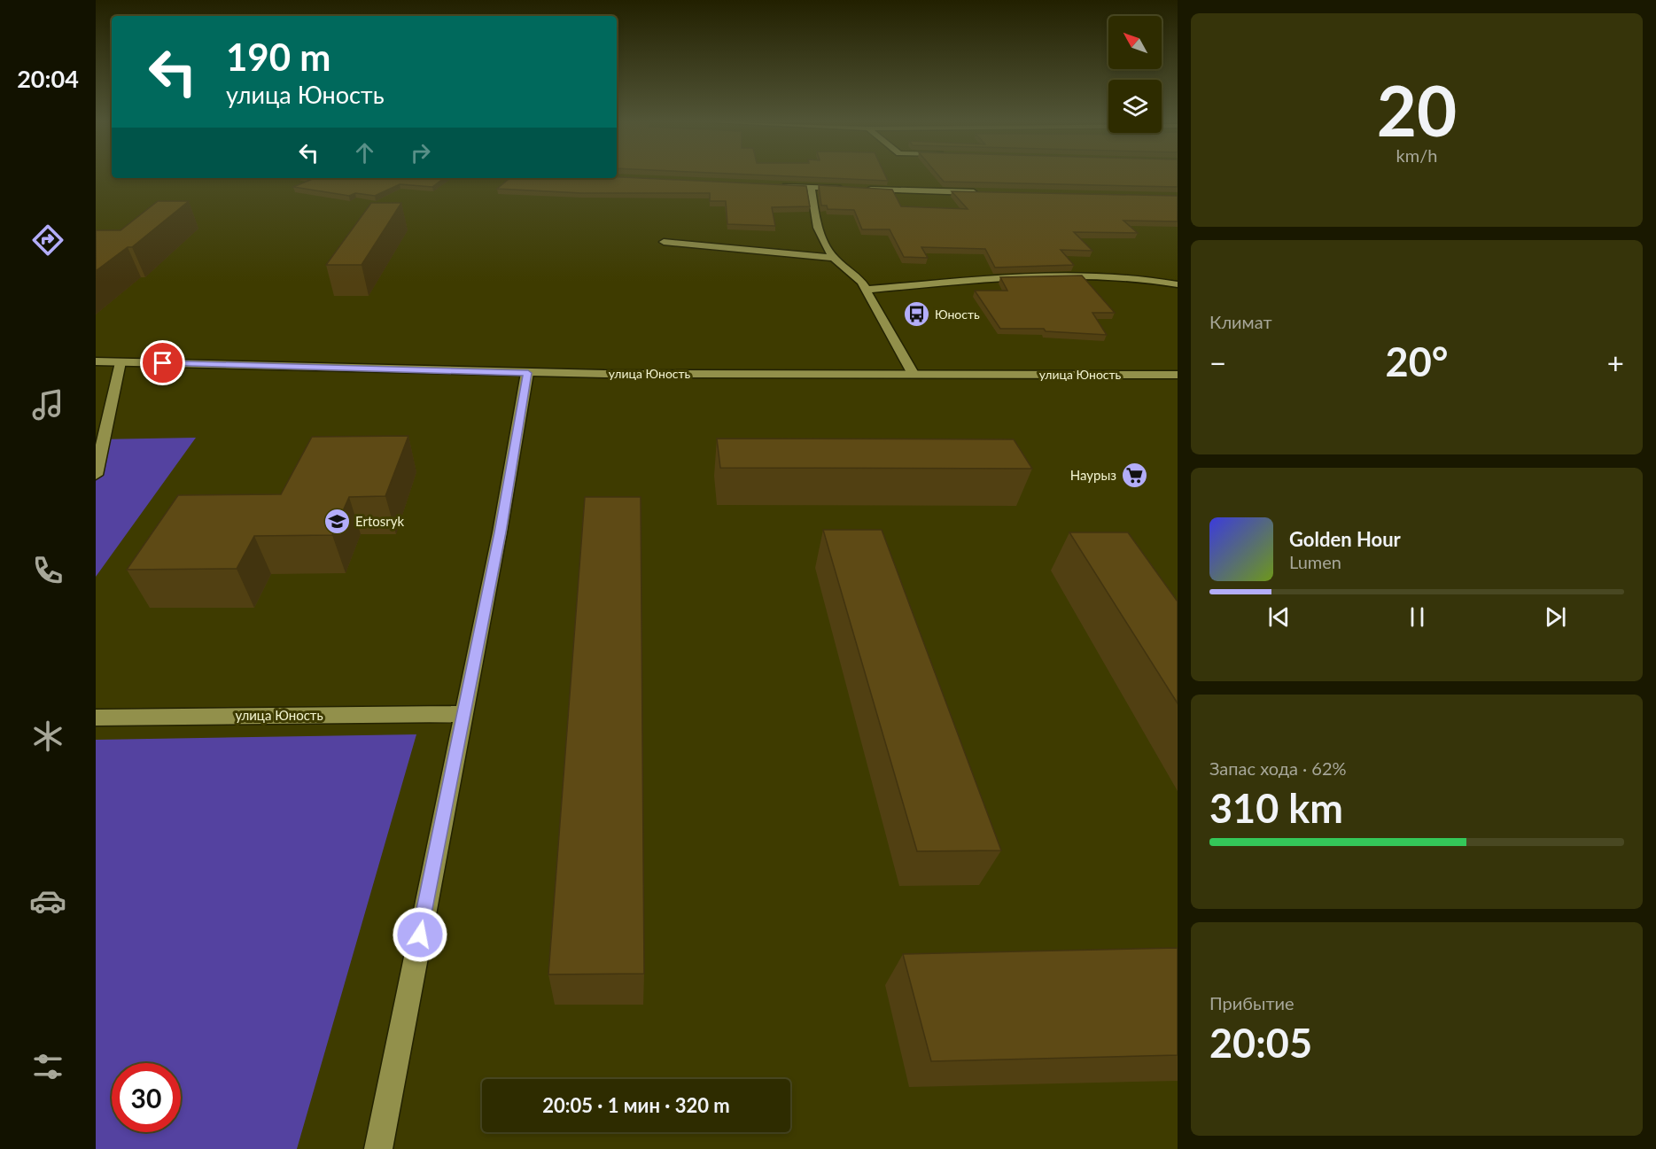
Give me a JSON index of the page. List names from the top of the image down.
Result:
{
  "streets": {
    "street": ["улица Юность"]
  },
  "places": {
    "bus stop": ["Юность"],
    "supermarket": ["Наурыз"],
    "school or university": ["Ertosryk"]
  },
  "north": "top left",
  "page": {
    "tabs": "20:04",
    "tile": [
      ["20", "km/h"],
      "Климат",
      ["Запас хода · 62%", "310 km"],
      ["Прибытие", "20:05"]
    ],
    "turn": ["190 m", "улица Юность"],
    "heat": ["−", "20°", "+"],
    "song": ["Golden Hour", "Lumen"],
    "limit": "30",
    "trip": "20:05 · 1 мин · 320 m"
  }
}
